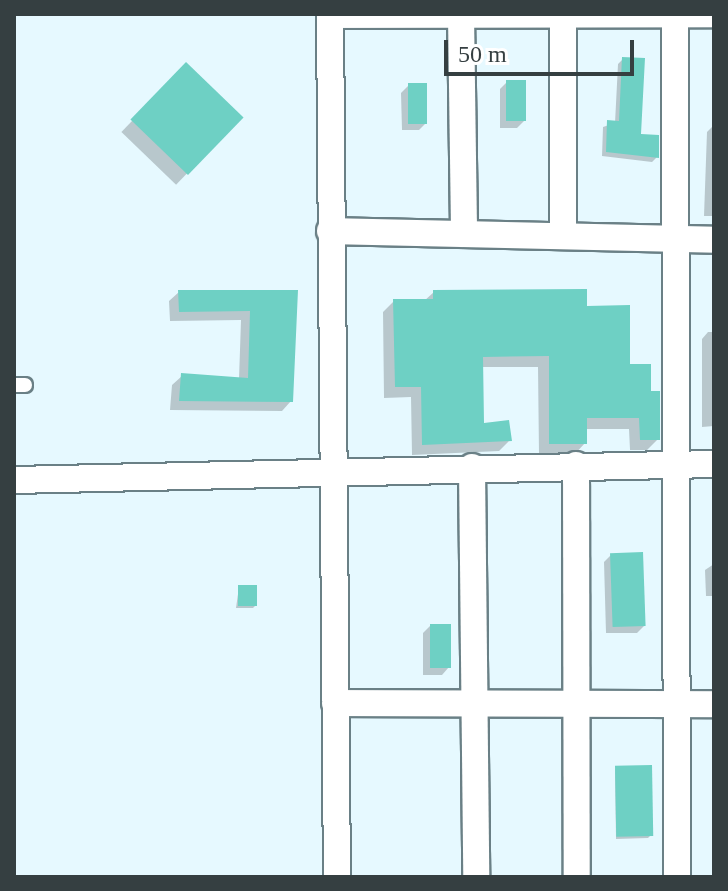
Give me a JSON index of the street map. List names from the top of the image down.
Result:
{
  "scale_bar": "50 m"
}
